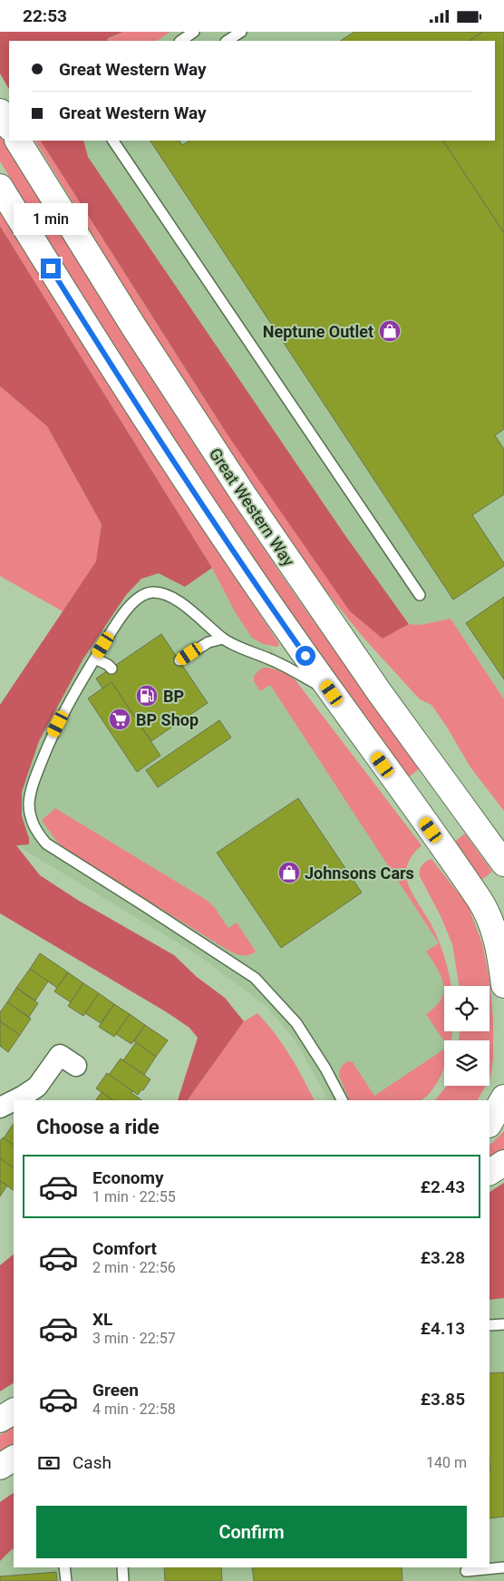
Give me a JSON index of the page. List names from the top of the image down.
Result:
{
  "streets": {
    "main road": ["Great Western Way"]
  },
  "places": {
    "shop": ["Neptune Outlet", "Johnsons Cars"],
    "fuel station": ["BP"],
    "supermarket": ["BP Shop"]
  },
  "page": {
    "status": "22:53",
    "banner": ["Great Western Way", "Great Western Way"],
    "bubble": "1 min",
    "heading": "Choose a ride",
    "list": [
      {
        "name": "Economy",
        "note": "1 min · 22:55",
        "value": "£2.43"
      },
      {
        "name": "Comfort",
        "note": "2 min · 22:56",
        "value": "£3.28"
      },
      {
        "name": "XL",
        "note": "3 min · 22:57",
        "value": "£4.13"
      },
      {
        "name": "Green",
        "note": "4 min · 22:58",
        "value": "£3.85"
      }
    ],
    "pay": ["Cash", "140 m"],
    "buttons": "Confirm"
  }
}
